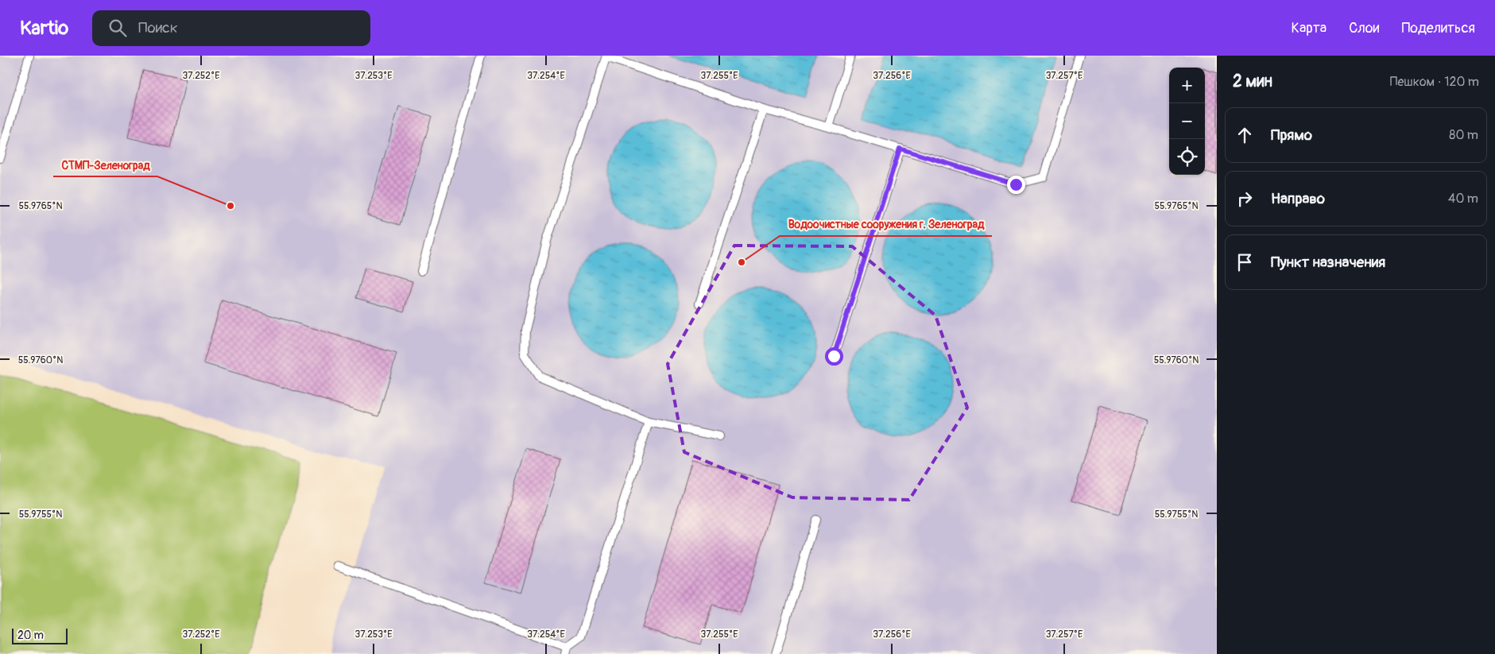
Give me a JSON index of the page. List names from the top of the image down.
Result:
{
  "places": ["СТМП-Зеленоград", "Водоочистные сооружения г. Зеленоград"],
  "scale_bar": "20 m",
  "page": {
    "header": "Kartio",
    "search": "Поиск",
    "nav": ["Карта", "Слои", "Поделиться"],
    "heading": ["2 мин", "Пешком · 120 m"],
    "map_buttons": ["+", "−"],
    "list": [
      ["Прямо", "80 m"],
      ["Направо", "40 m"],
      "Пункт назначения"
    ],
    "scale": "20 m"
  },
  "coordinates": [
    "37.252°E",
    "37.253°E",
    "37.254°E",
    "37.255°E",
    "37.256°E",
    "37.257°E",
    "55.9765°N",
    "55.9760°N",
    "55.9755°N"
  ]
}
